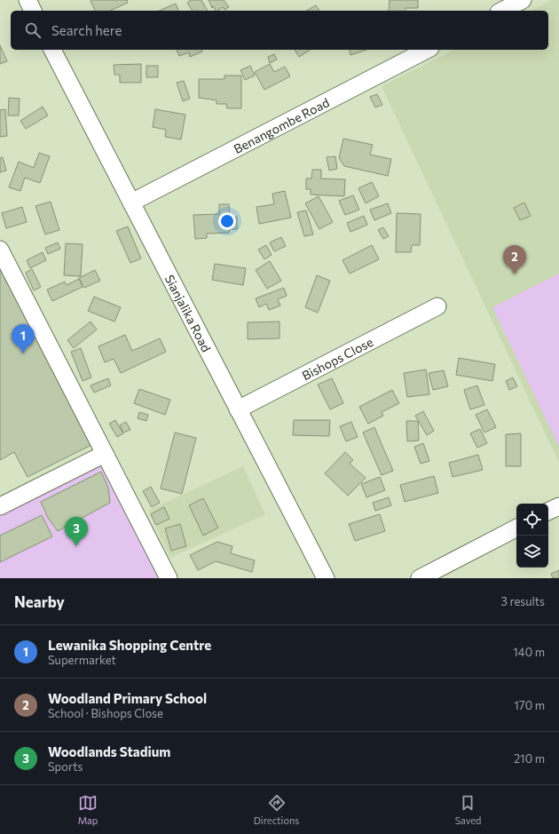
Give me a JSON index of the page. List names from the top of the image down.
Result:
{
  "streets": {
    "street": ["Benangombe Road", "Sianjalika Road", "Bishops Close"]
  },
  "crossings": [
    ["Benangombe Road", "Sianjalika Road"],
    ["Sianjalika Road", "Bishops Close"]
  ],
  "page": {
    "search": "Search here",
    "pins": ["2", "1", "3"],
    "heading": ["Nearby", "3 results"],
    "list": [
      {
        "mark": "1",
        "name": "Lewanika Shopping Centre",
        "note": "Supermarket",
        "value": "140 m"
      },
      {
        "mark": "2",
        "name": "Woodland Primary School",
        "note": "School · Bishops Close",
        "value": "170 m"
      },
      {
        "mark": "3",
        "name": "Woodlands Stadium",
        "note": "Sports",
        "value": "210 m"
      }
    ],
    "nav": ["Map", "Directions", "Saved"]
  }
}
